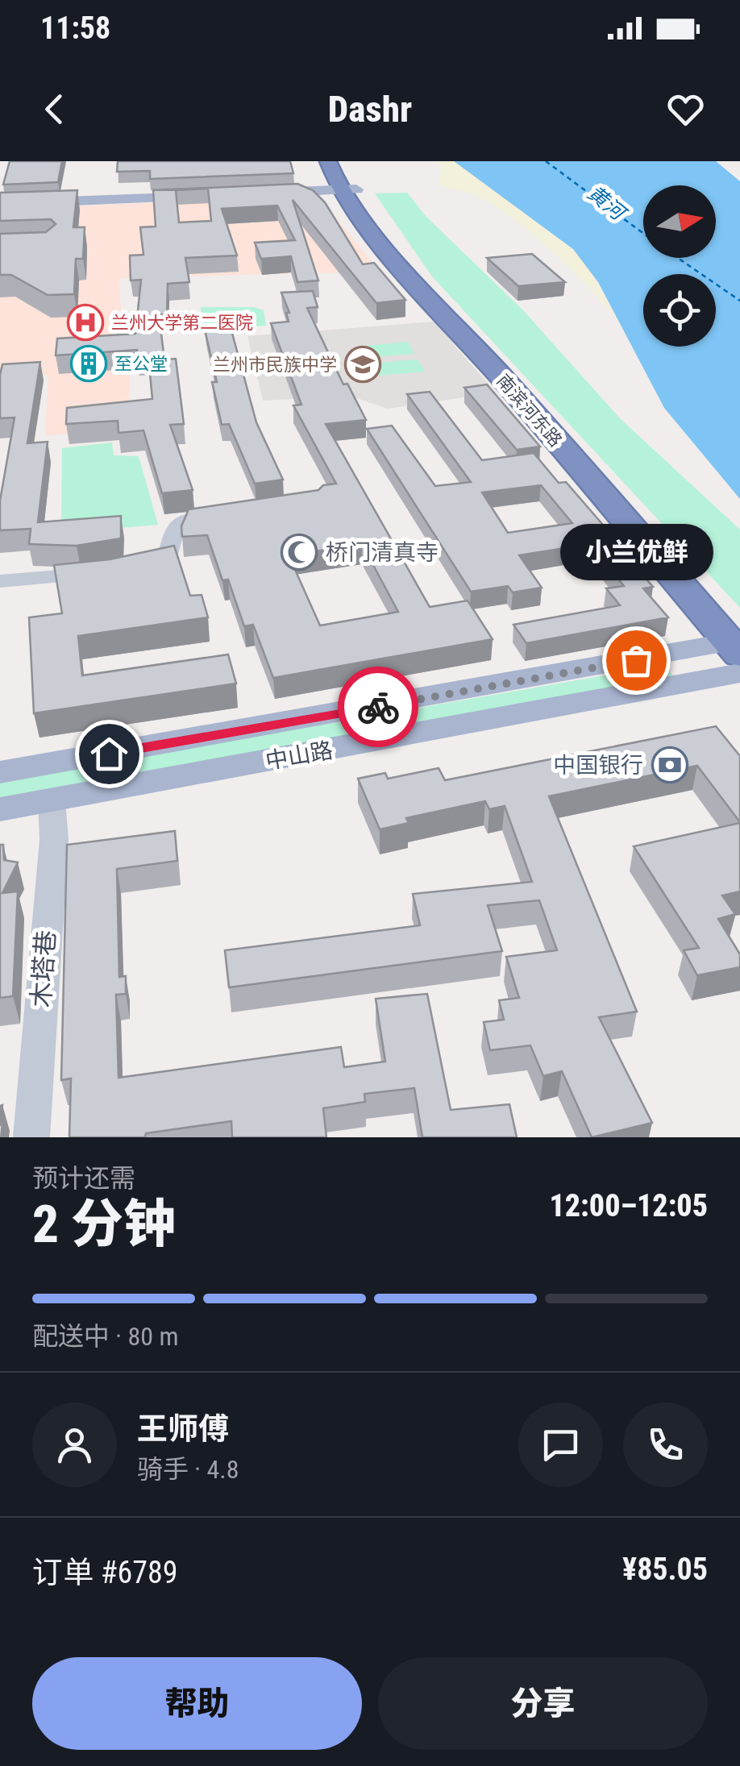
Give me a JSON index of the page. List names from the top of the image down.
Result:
{
  "streets": {
    "highway": ["南滨河东路"],
    "main road": ["中山路"],
    "street": ["木塔巷"]
  },
  "crossings": [
    ["南滨河东路", "中山路"],
    ["中山路", "木塔巷"]
  ],
  "water": ["黄河"],
  "places": {
    "hospital": ["兰州大学第二医院"],
    "building": ["至公堂"],
    "school or university": ["兰州市民族中学"],
    "mosque": ["桥门清真寺"],
    "other": ["小兰优鲜"],
    "bank": ["中国银行"]
  },
  "north": "right",
  "page": {
    "status": "11:58",
    "header": "Dashr",
    "bubble": "小兰优鲜",
    "heading": ["2 分钟", "预计还需", "12:00–12:05"],
    "panel": [
      "王师傅",
      "骑手 · 4.8",
      "订单 #6789",
      "¥85.05"
    ],
    "bar": "配送中 · 80 m",
    "buttons": ["帮助", "分享"]
  }
}
